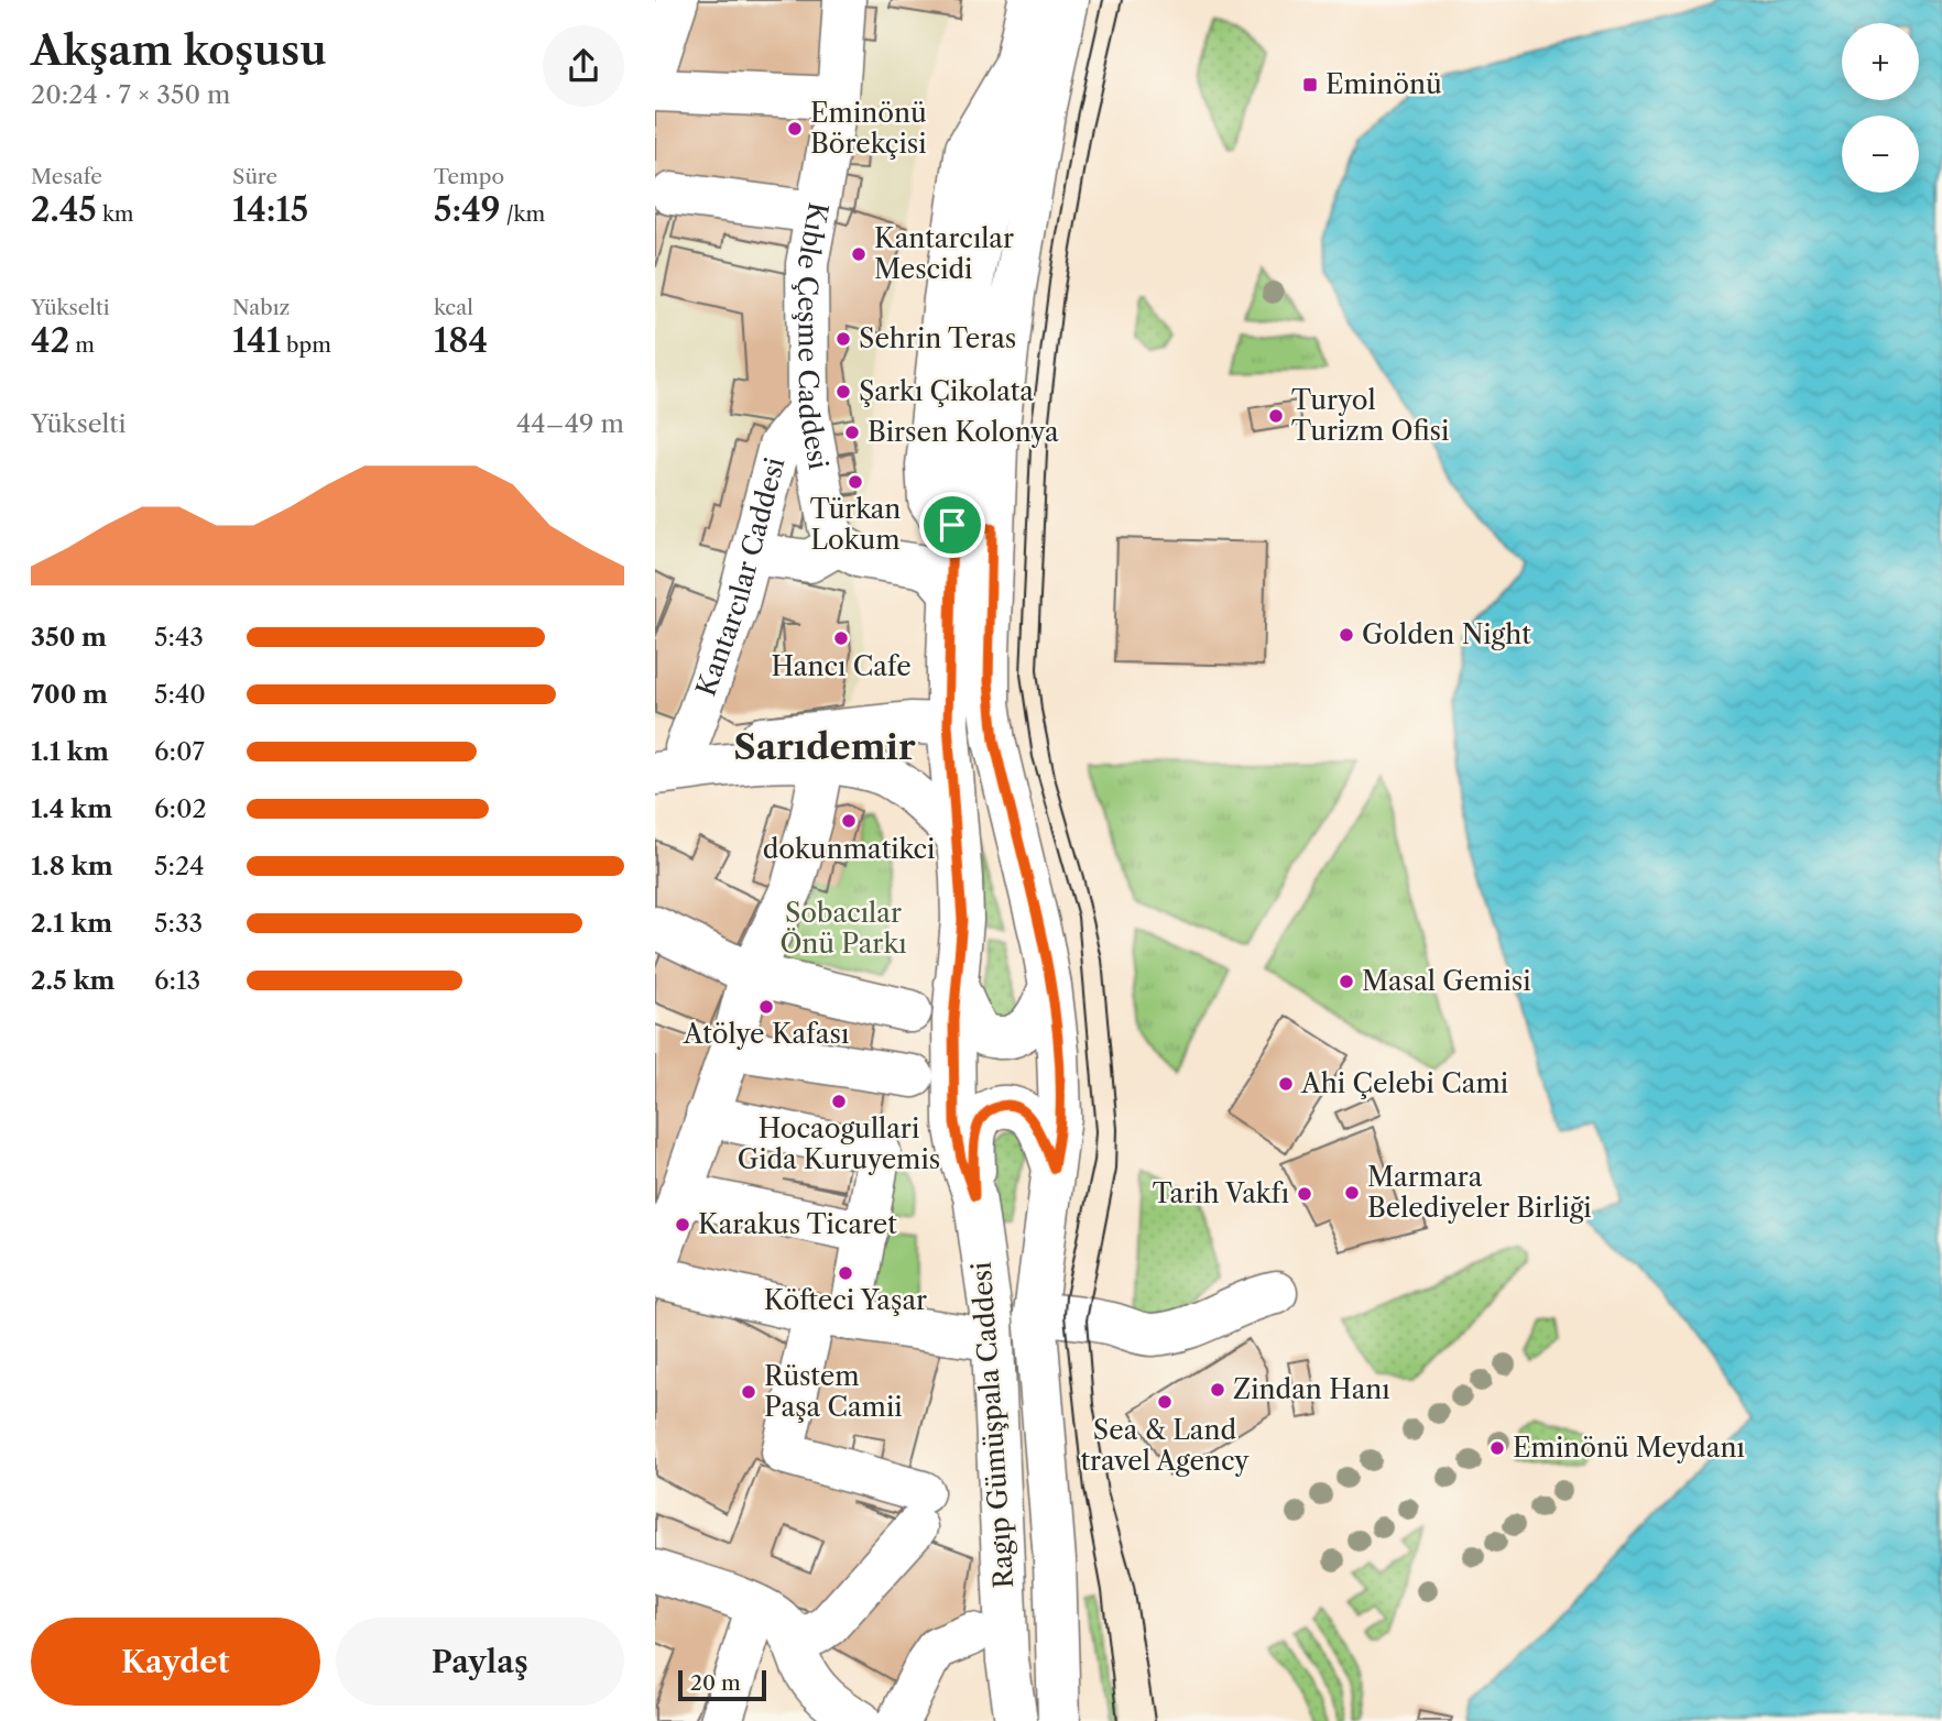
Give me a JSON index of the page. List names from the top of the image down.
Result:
{
  "streets": {
    "street": ["Kıble Çeşme Caddesi", "Kantarcılar Caddesi", "Ragıp Gümüşpala Caddesi"]
  },
  "crossings": [
    ["Kıble Çeşme Caddesi", "Kantarcılar Caddesi"]
  ],
  "districts": ["Sarıdemir"],
  "parks": ["Sobacılar Önü Parkı"],
  "places": {
    "transit": ["Eminönü"],
    "other": [
      "Eminönü Börekçisi",
      "Kantarcılar Mescidi",
      "Sehrin Teras",
      "Şarkı Çikolata",
      "Turyol Turizm Ofisi",
      "Birsen Kolonya",
      "Türkan Lokum",
      "Golden Night",
      "Hancı Cafe",
      "dokunmatikci",
      "Masal Gemisi",
      "Atölye Kafası",
      "Ahi Çelebi Cami",
      "Hocaogullari Gida Kuruyemis",
      "Marmara Belediyeler Birliği",
      "Tarih Vakfı",
      "Karakus Ticaret",
      "Köfteci Yaşar",
      "Zindan Hanı",
      "Rüstem Paşa Camii",
      "Sea & Land travel Agency",
      "Eminönü Meydanı"
    ]
  },
  "scale_bar": "20 m",
  "page": {
    "heading": ["Akşam koşusu", "20:24 · 7 × 350 m"],
    "map_buttons": ["+", "−"],
    "stats": [
      ["Mesafe", "2.45 km"],
      ["Süre", "14:15"],
      ["Tempo", "5:49 /km"],
      ["Yükselti", "42 m"],
      ["Nabız", "141 bpm"],
      ["kcal", "184"]
    ],
    "chart": ["Yükselti", "44–49 m"],
    "list": [
      {
        "name": "350 m",
        "note": "5:43"
      },
      {
        "name": "700 m",
        "note": "5:40"
      },
      {
        "name": "1.1 km",
        "note": "6:07"
      },
      {
        "name": "1.4 km",
        "note": "6:02"
      },
      {
        "name": "1.8 km",
        "note": "5:24"
      },
      {
        "name": "2.1 km",
        "note": "5:33"
      },
      {
        "name": "2.5 km",
        "note": "6:13"
      }
    ],
    "buttons": ["Kaydet", "Paylaş"],
    "scale": "20 m"
  }
}
